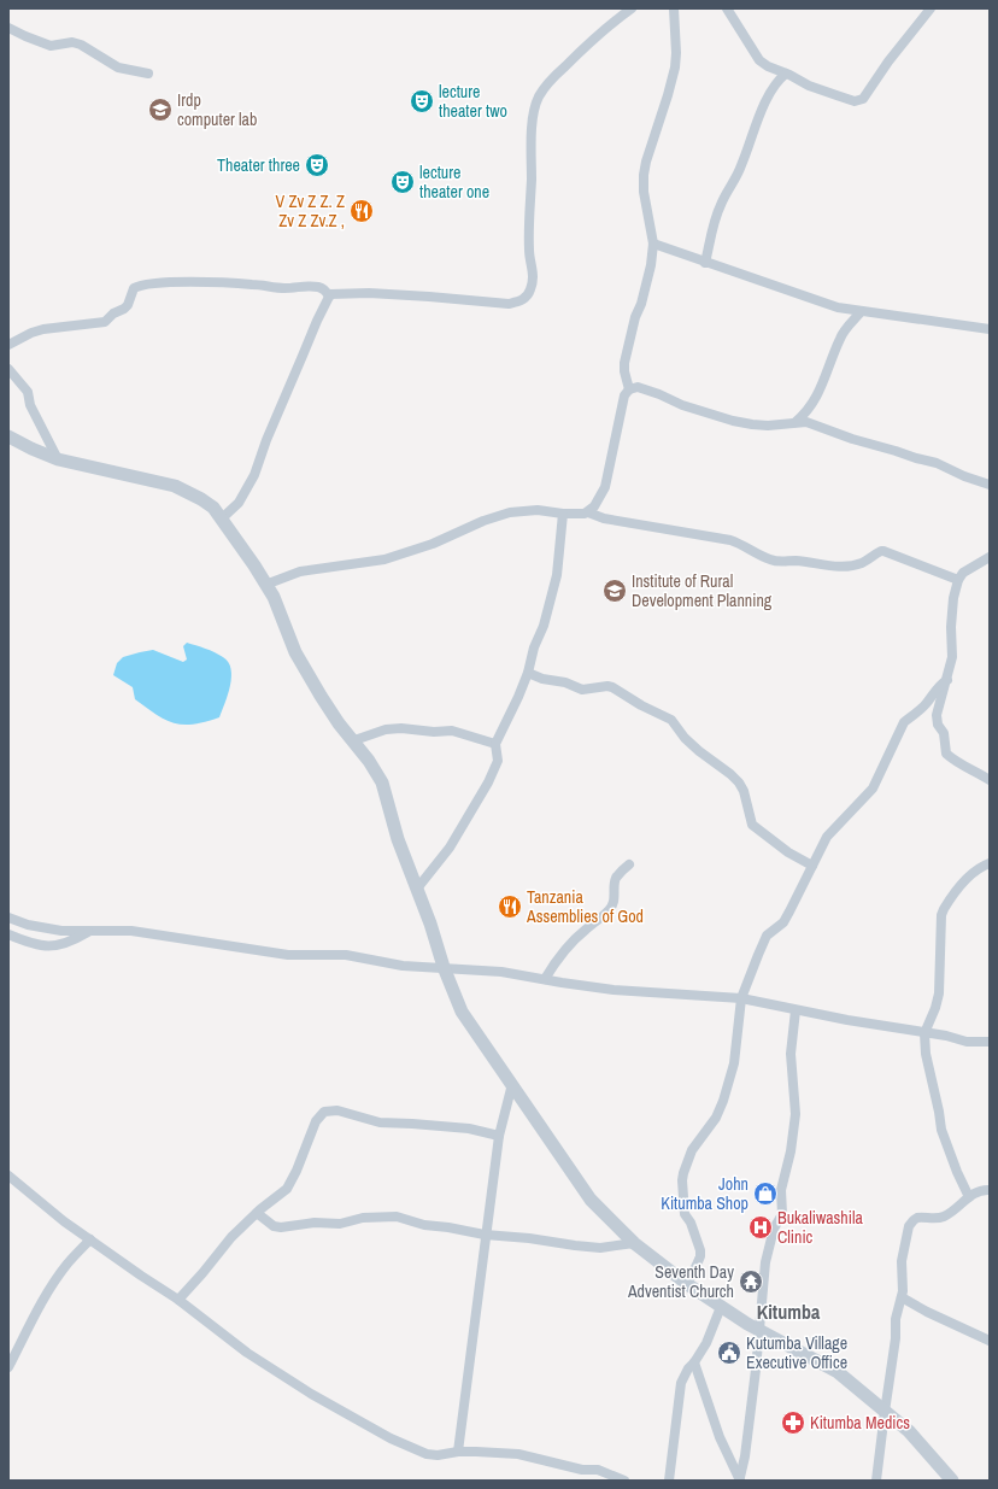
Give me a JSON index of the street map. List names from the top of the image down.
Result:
{
  "districts": ["Kitumba"],
  "places": {
    "theatre": ["lecture theater two", "Theater three", "lecture theater one"],
    "school or university": ["Irdp computer lab", "Institute of Rural Development Planning"],
    "restaurant": ["V Zv Z Z. Z Zv Z Zv.Z ,", "Tanzania Assemblies of God"],
    "shop": ["John Kitumba Shop"],
    "hospital": ["Bukaliwashila Clinic"],
    "temple": ["Seventh Day Adventist Church"],
    "public building": ["Kutumba Village Executive Office"],
    "pharmacy": ["Kitumba Medics"]
  }
}
